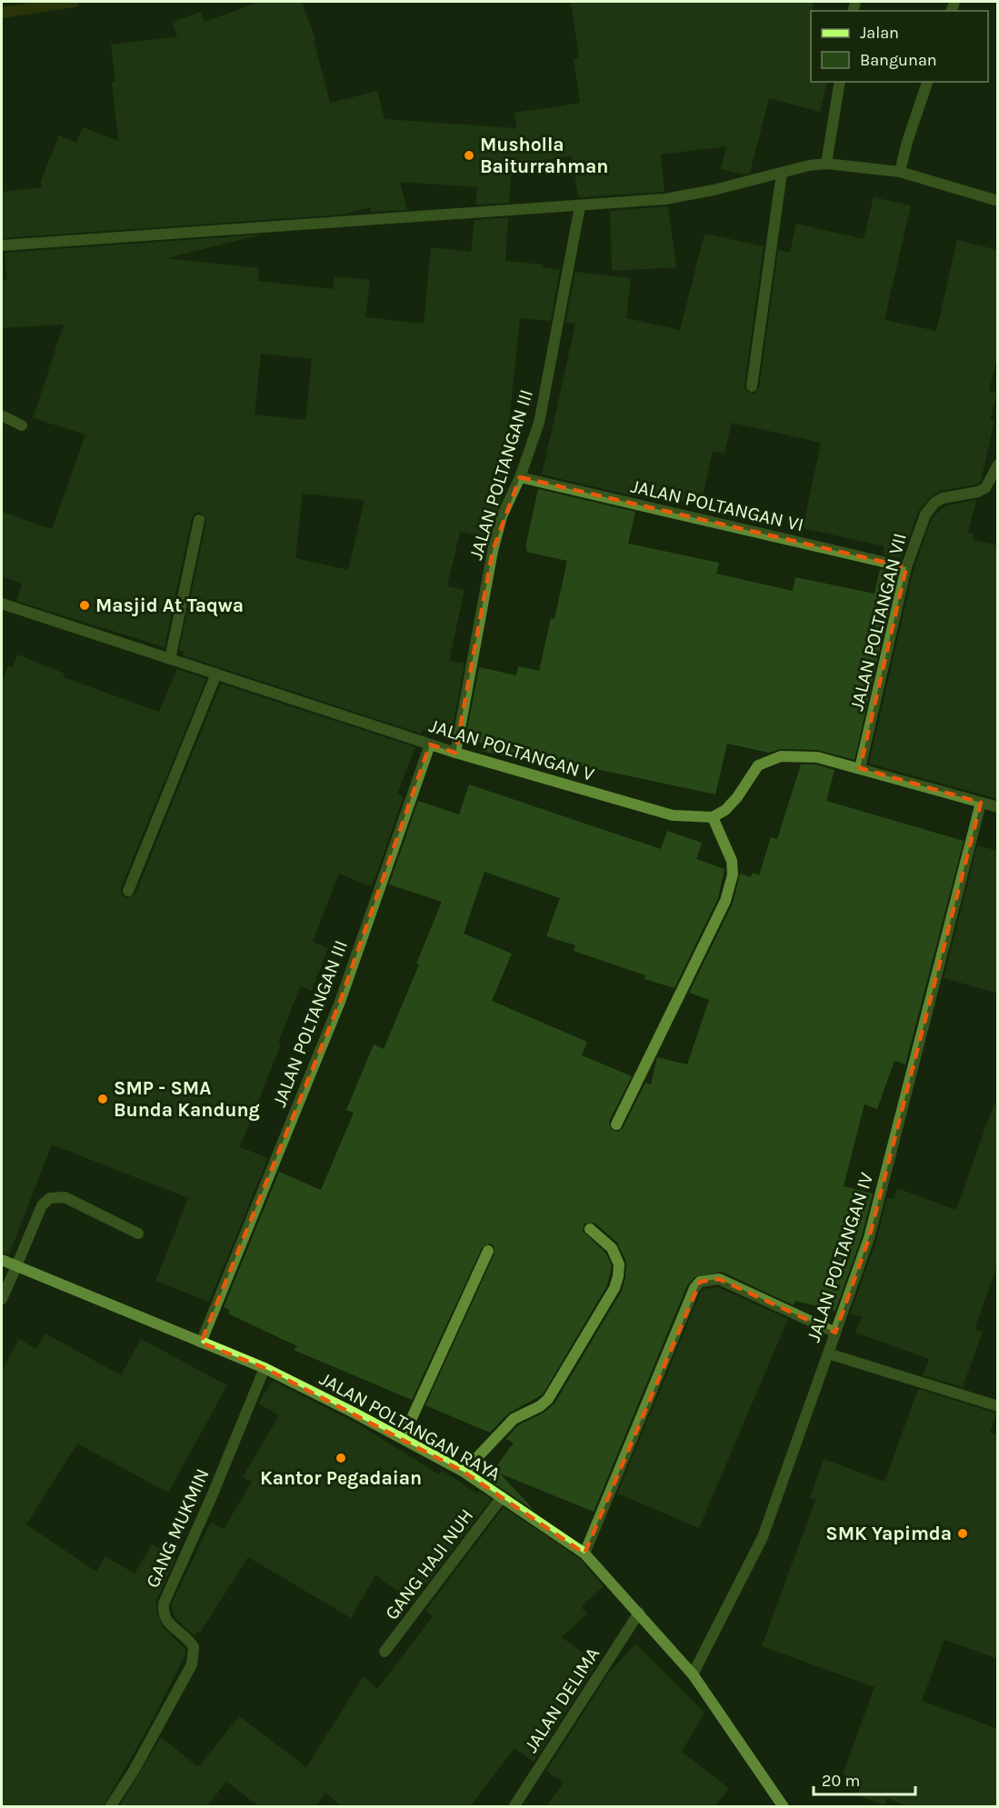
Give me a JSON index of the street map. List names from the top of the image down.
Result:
{
  "streets": {
    "street": [
      "JALAN POLTANGAN III",
      "JALAN POLTANGAN VI",
      "JALAN POLTANGAN VII",
      "JALAN POLTANGAN V",
      "JALAN POLTANGAN IV",
      "JALAN POLTANGAN RAYA",
      "GANG MUKMIN",
      "GANG HAJI NUH",
      "JALAN DELIMA"
    ]
  },
  "crossings": [
    ["JALAN POLTANGAN III", "JALAN POLTANGAN VI"],
    ["JALAN POLTANGAN III", "JALAN POLTANGAN V"],
    ["JALAN POLTANGAN III", "JALAN POLTANGAN RAYA"],
    ["JALAN POLTANGAN VI", "JALAN POLTANGAN VII"],
    ["JALAN POLTANGAN IV", "JALAN POLTANGAN RAYA"],
    ["JALAN POLTANGAN RAYA", "GANG MUKMIN"],
    ["JALAN POLTANGAN RAYA", "GANG HAJI NUH"],
    ["JALAN POLTANGAN RAYA", "JALAN DELIMA"]
  ],
  "places": [
    "Musholla Baiturrahman",
    "Masjid At Taqwa",
    "SMP - SMA Bunda Kandung",
    "Kantor Pegadaian",
    "SMK Yapimda"
  ],
  "legend": ["Jalan", "Bangunan"],
  "scale_bar": "20 m"
}
